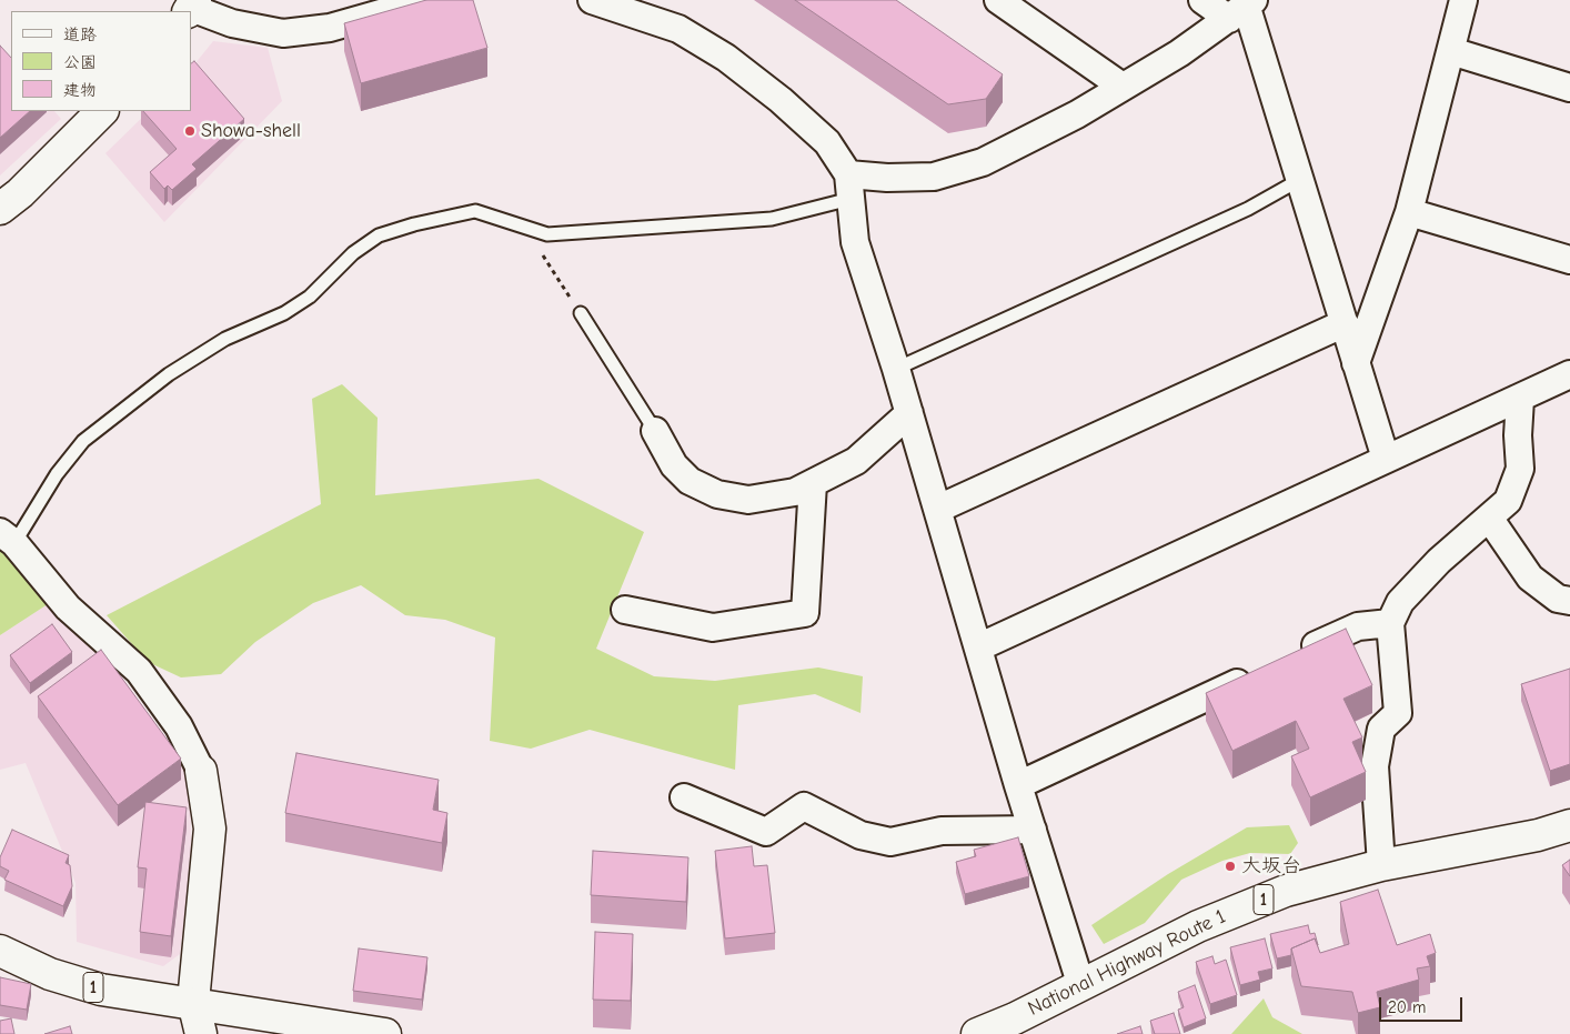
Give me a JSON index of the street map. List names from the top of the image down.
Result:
{
  "streets": {
    "main road": ["1", "National Highway Route 1"]
  },
  "places": ["Showa-shell", "大坂台"],
  "legend": ["道路", "公園", "建物"],
  "scale_bar": "20 m"
}
